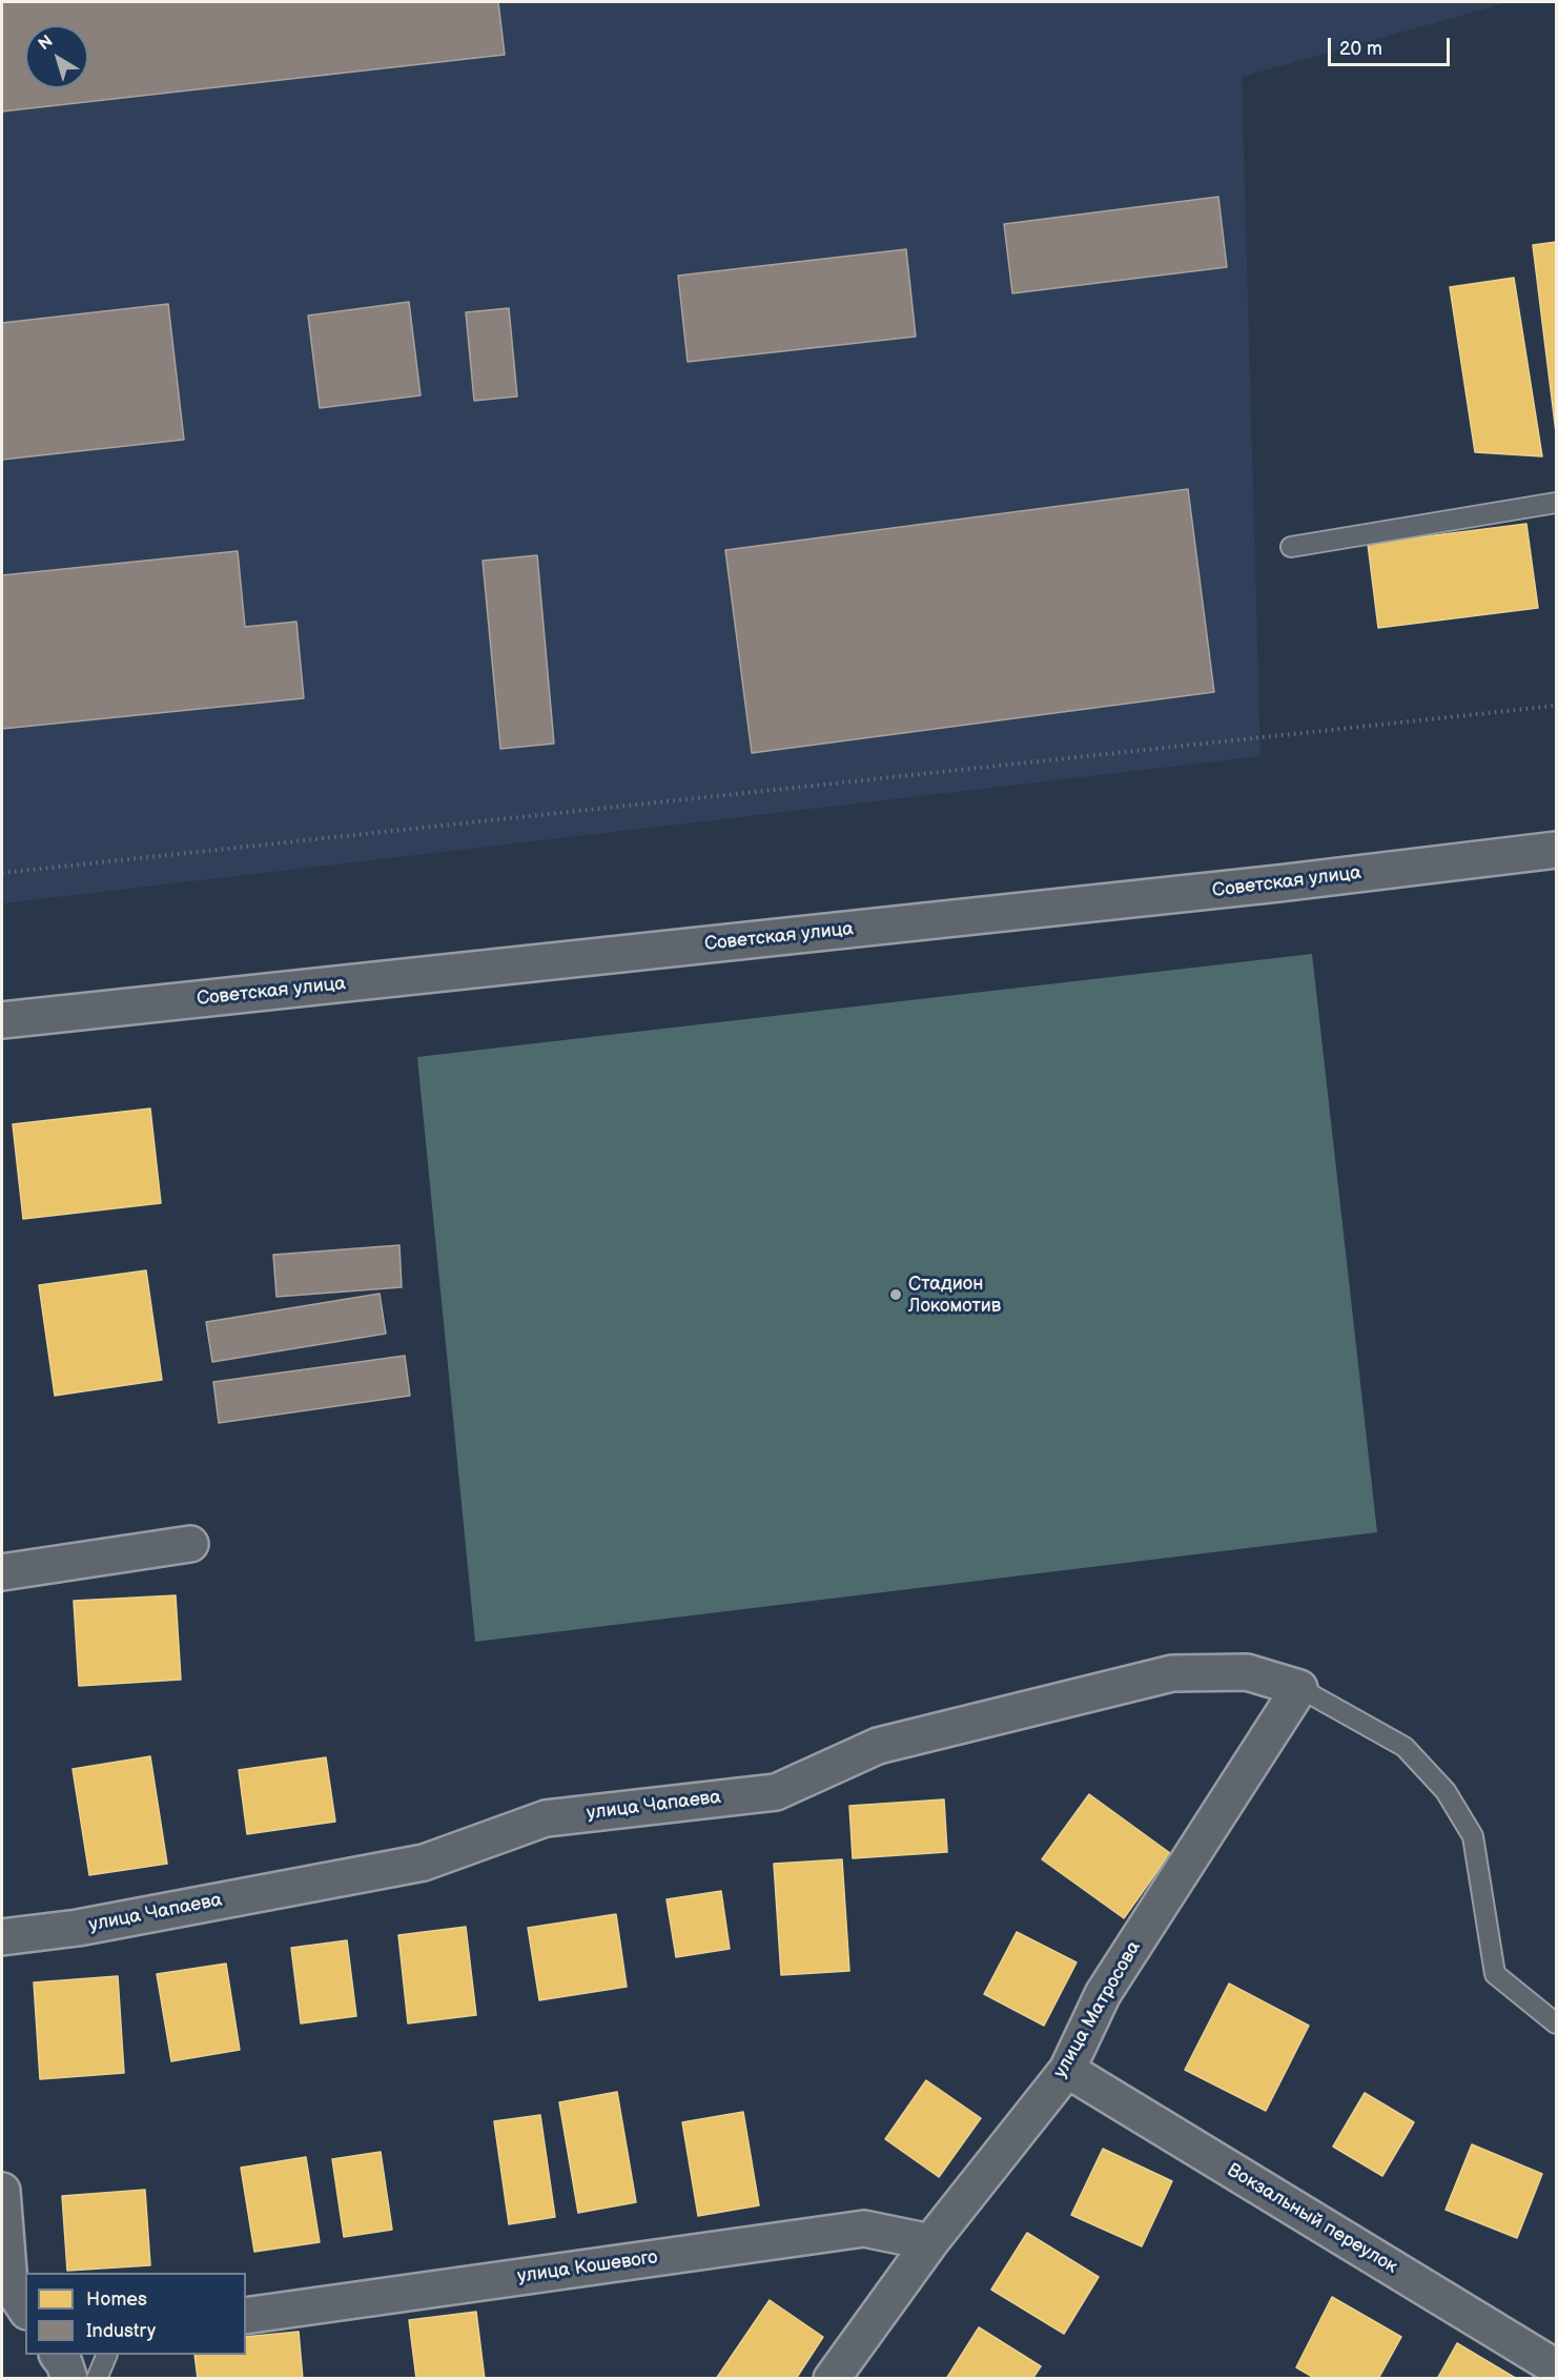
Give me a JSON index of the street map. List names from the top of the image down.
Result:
{
  "streets": {
    "street": [
      "Советская улица",
      "улица Чапаева",
      "улица Матросова",
      "Вокзальный переулок",
      "улица Кошевого"
    ]
  },
  "crossings": [
    ["улица Чапаева", "улица Матросова"],
    ["улица Матросова", "Вокзальный переулок"],
    ["улица Матросова", "улица Кошевого"]
  ],
  "places": ["Стадион Локомотив"],
  "legend": ["Homes", "Industry"],
  "scale_bar": "20 m",
  "north": "top left"
}
